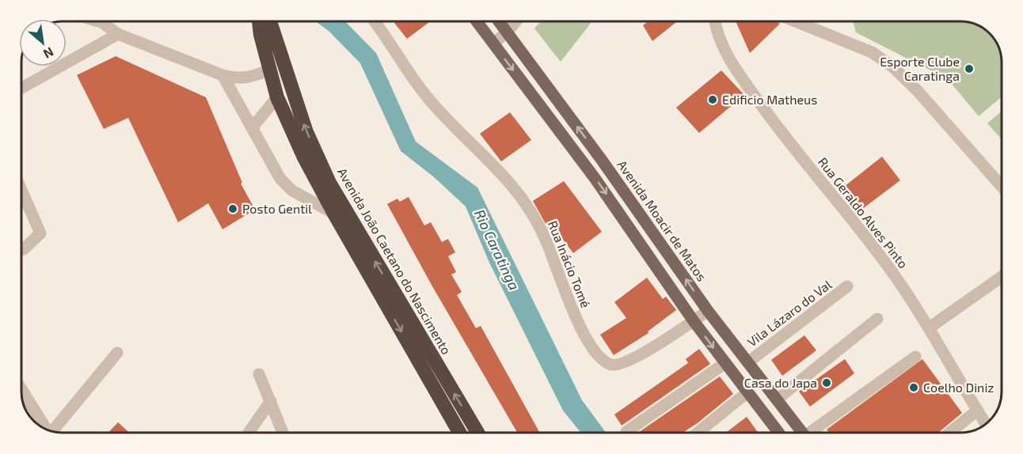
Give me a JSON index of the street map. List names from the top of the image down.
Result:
{
  "streets": {
    "highway": ["Avenida João Caetano do Nascimento"],
    "main road": ["Avenida Moacir de Matos"],
    "street": ["Rua Geraldo Alves Pinto", "Rua Inácio Tomé", "Vila Lázaro do Val"]
  },
  "crossings": [
    ["Avenida Moacir de Matos", "Rua Inácio Tomé"],
    ["Avenida Moacir de Matos", "Vila Lázaro do Val"]
  ],
  "water": ["Rio Caratinga"],
  "places": [
    "Esporte Clube Caratinga",
    "Edificio Matheus",
    "Posto Gentil",
    "Casa do Japa",
    "Coelho Diniz"
  ],
  "north": "bottom right"
}
